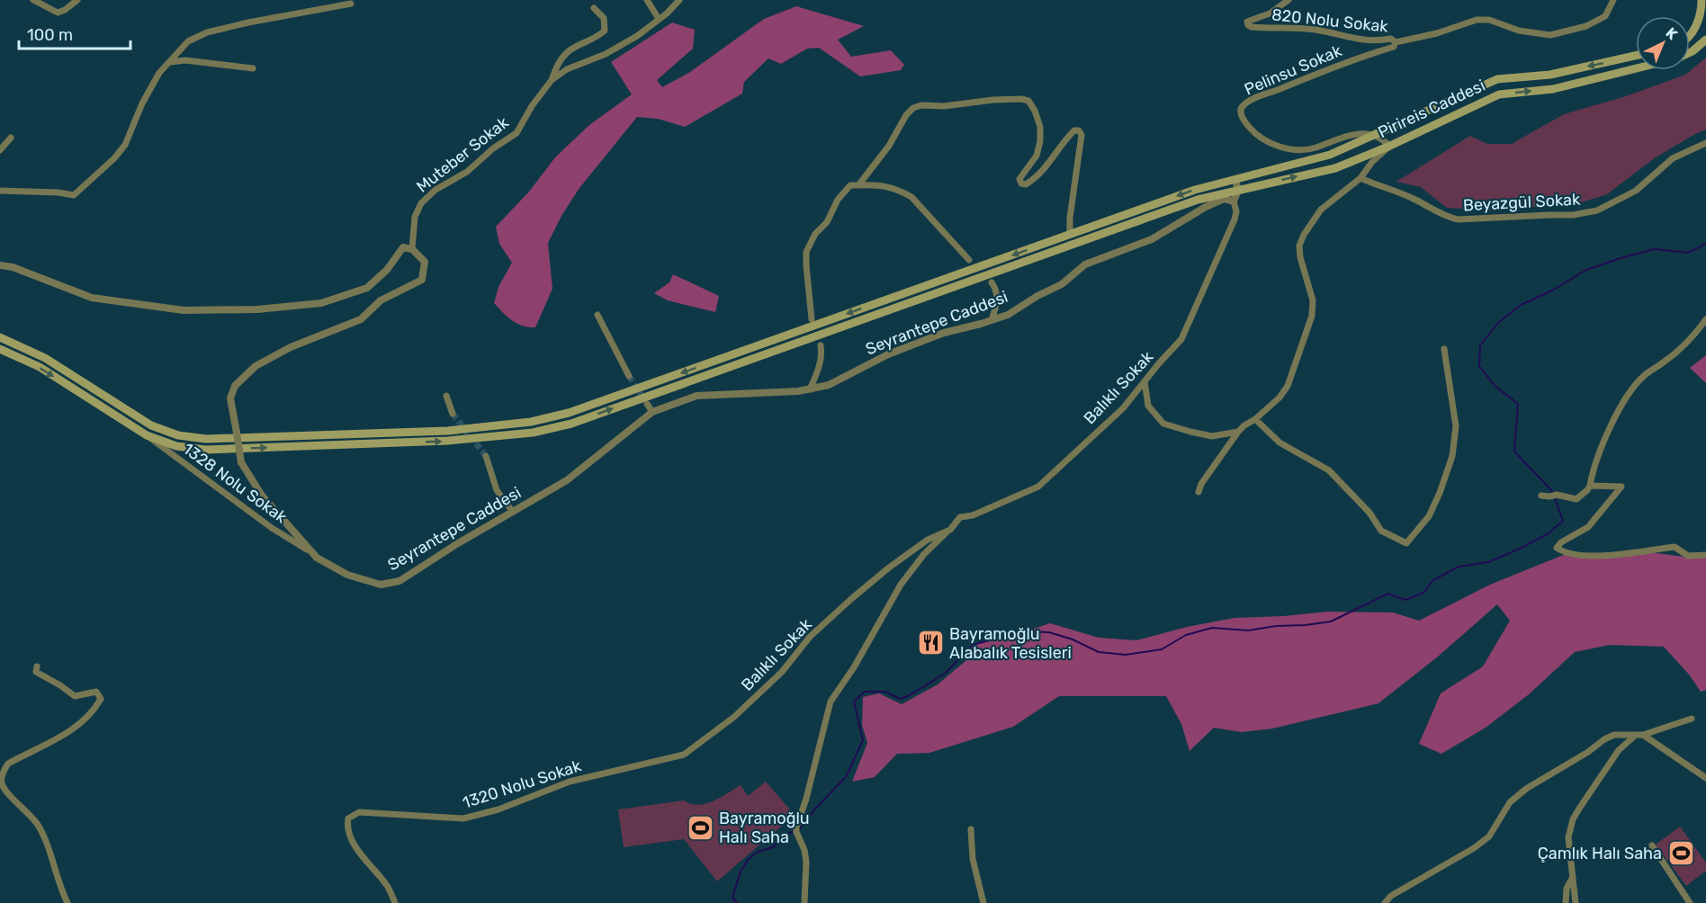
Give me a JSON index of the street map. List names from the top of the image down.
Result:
{
  "streets": {
    "main road": ["Pirireis Caddesi"],
    "street": [
      "820 Nolu Sokak",
      "Pelinsu Sokak",
      "Muteber Sokak",
      "Beyazgül Sokak",
      "Seyrantepe Caddesi",
      "Balıklı Sokak",
      "1328 Nolu Sokak",
      "1320 Nolu Sokak"
    ]
  },
  "crossings": [
    ["820 Nolu Sokak", "Pelinsu Sokak"],
    ["Pelinsu Sokak", "Pirireis Caddesi"],
    ["Pirireis Caddesi", "1328 Nolu Sokak"],
    ["Muteber Sokak", "Seyrantepe Caddesi"],
    ["Seyrantepe Caddesi", "Balıklı Sokak"],
    ["Seyrantepe Caddesi", "1328 Nolu Sokak"],
    ["Balıklı Sokak", "1320 Nolu Sokak"]
  ],
  "places": {
    "restaurant": ["Bayramoğlu Alabalık Tesisleri"],
    "sports": ["Bayramoğlu Halı Saha", "Çamlık Halı Saha"]
  },
  "scale_bar": "100 m",
  "north": "top right"
}
